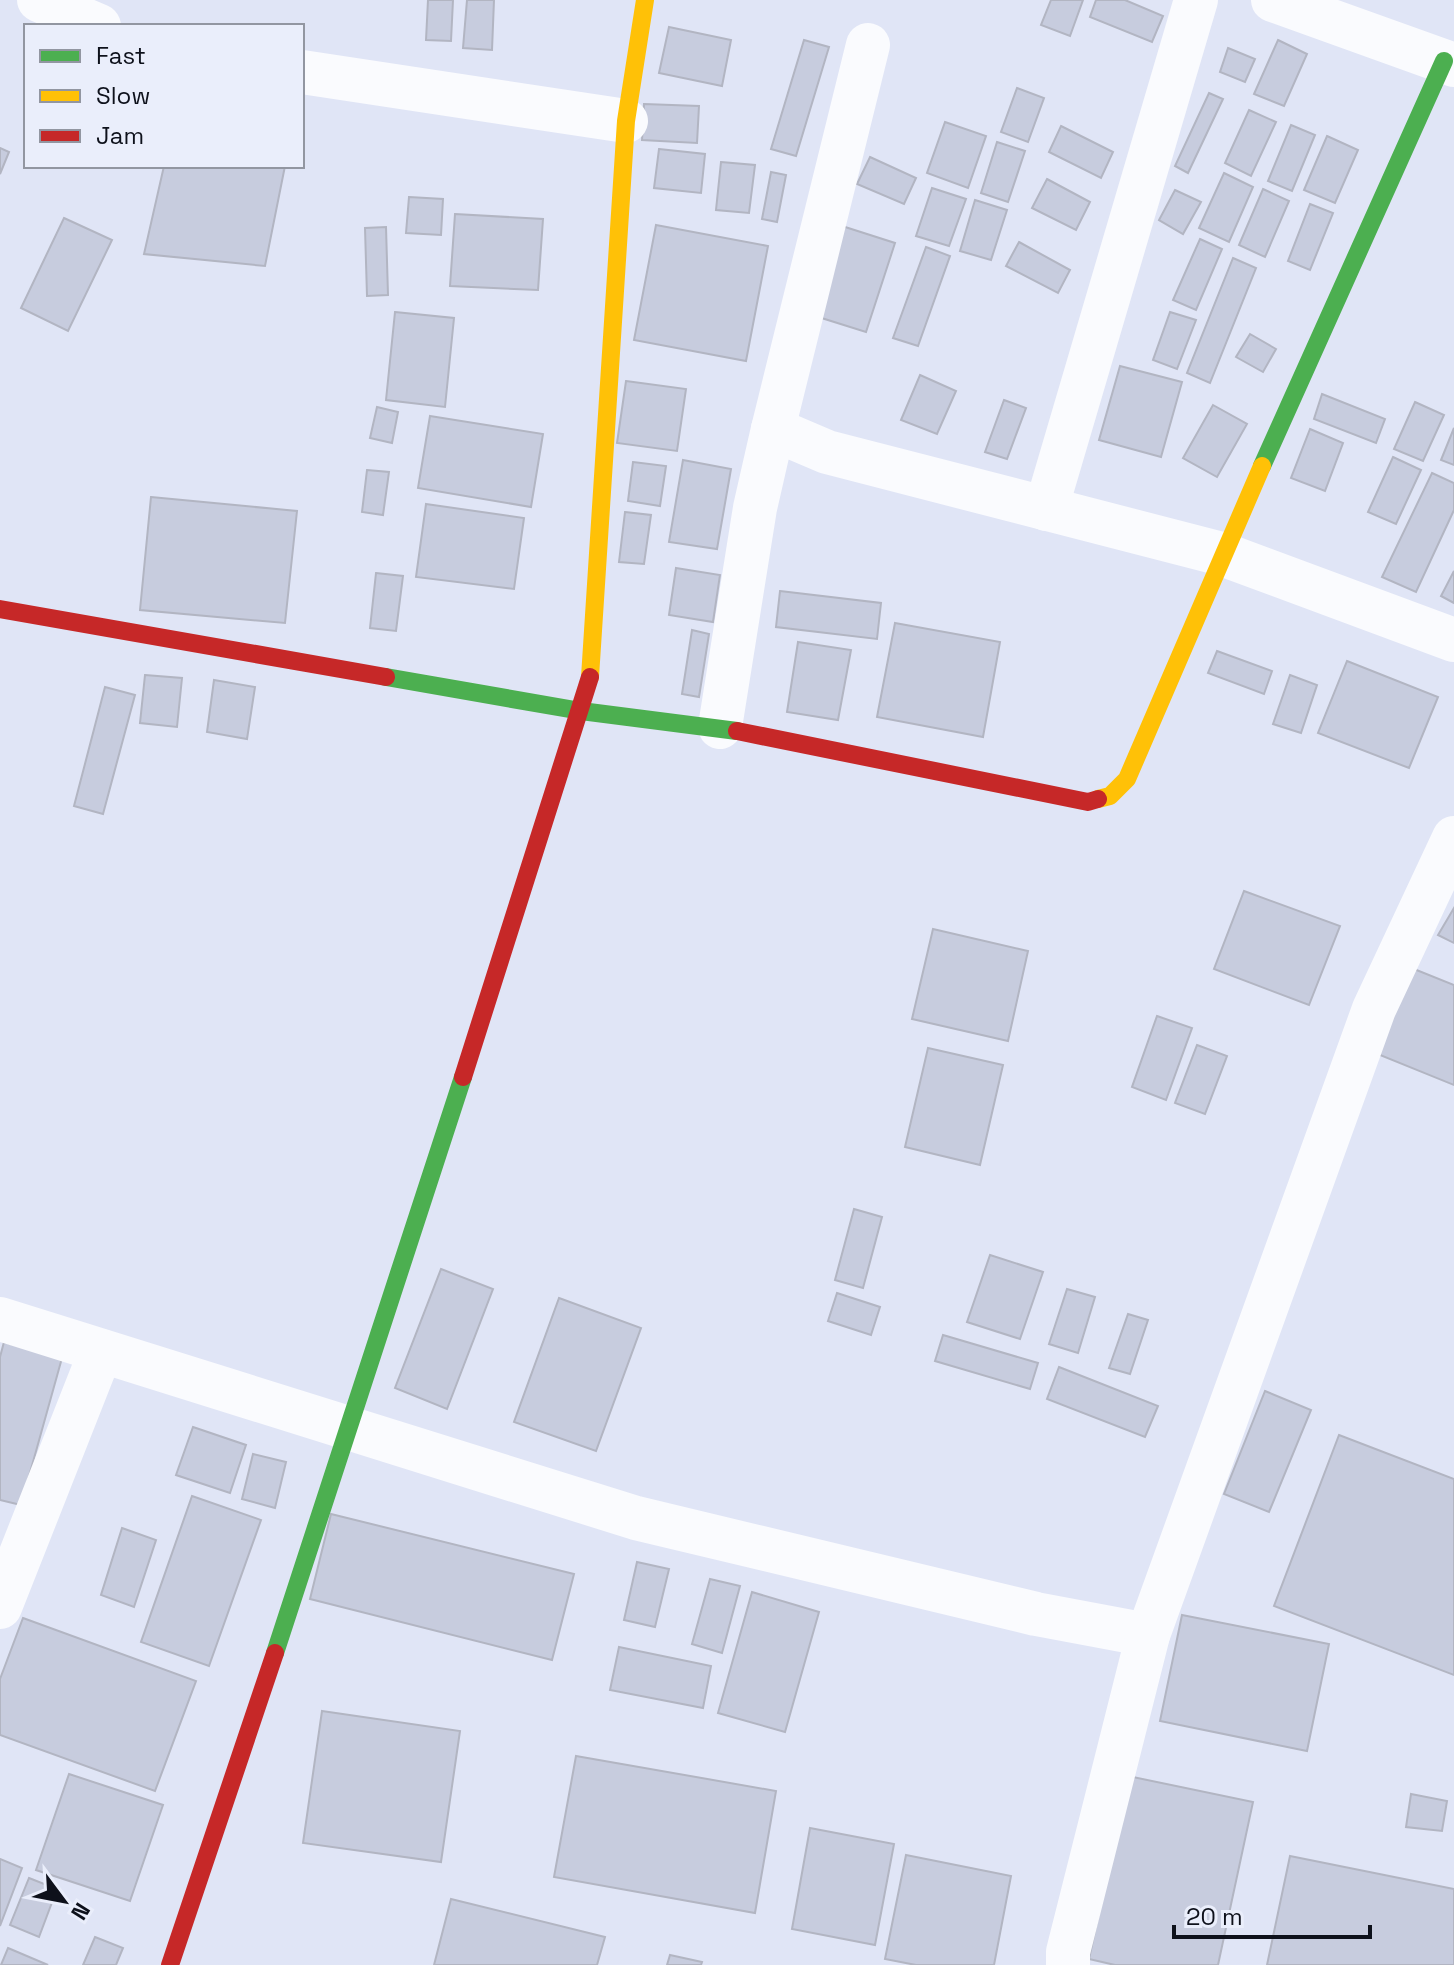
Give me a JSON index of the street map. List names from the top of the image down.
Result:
{
  "legend": ["Fast", "Slow", "Jam"],
  "scale_bar": "20 m",
  "north": "bottom right"
}
